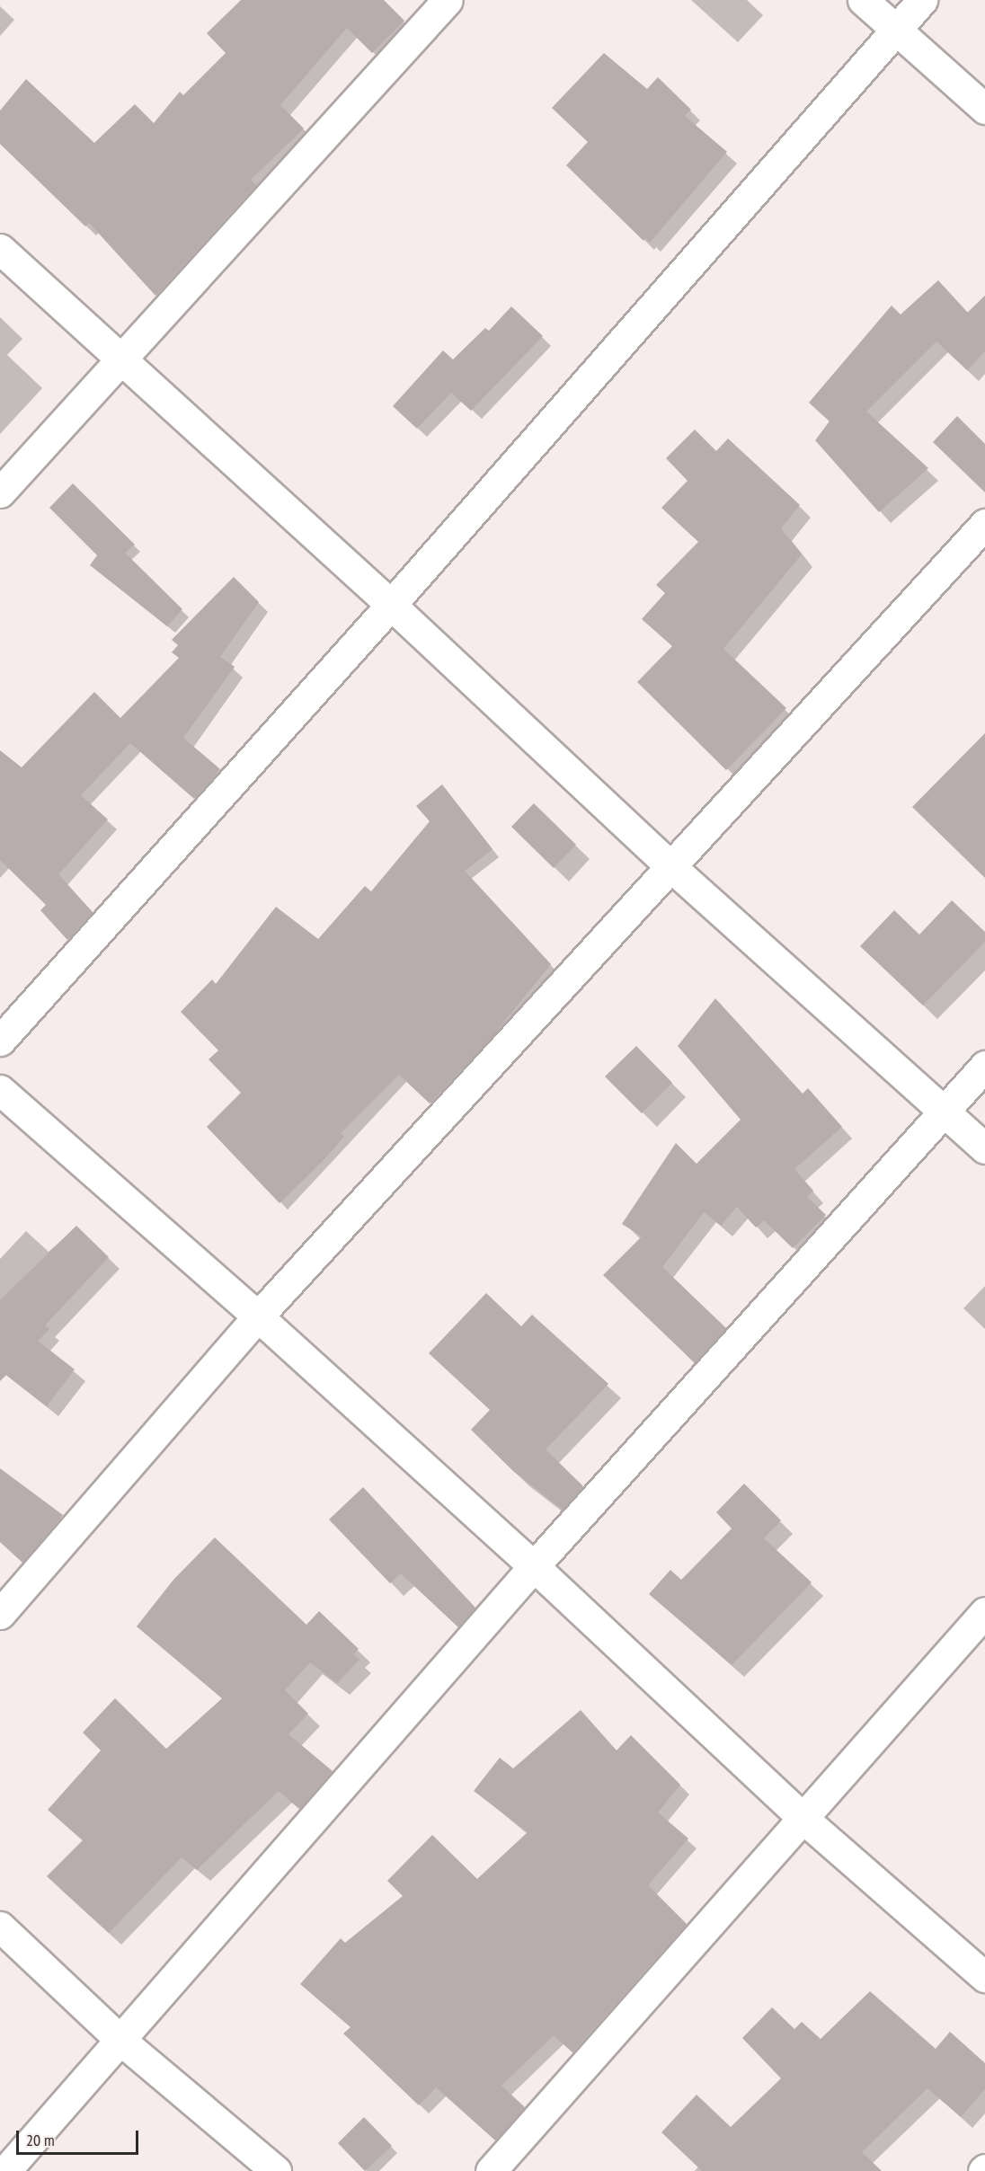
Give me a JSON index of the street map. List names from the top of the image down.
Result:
{
  "scale_bar": "20 m"
}
